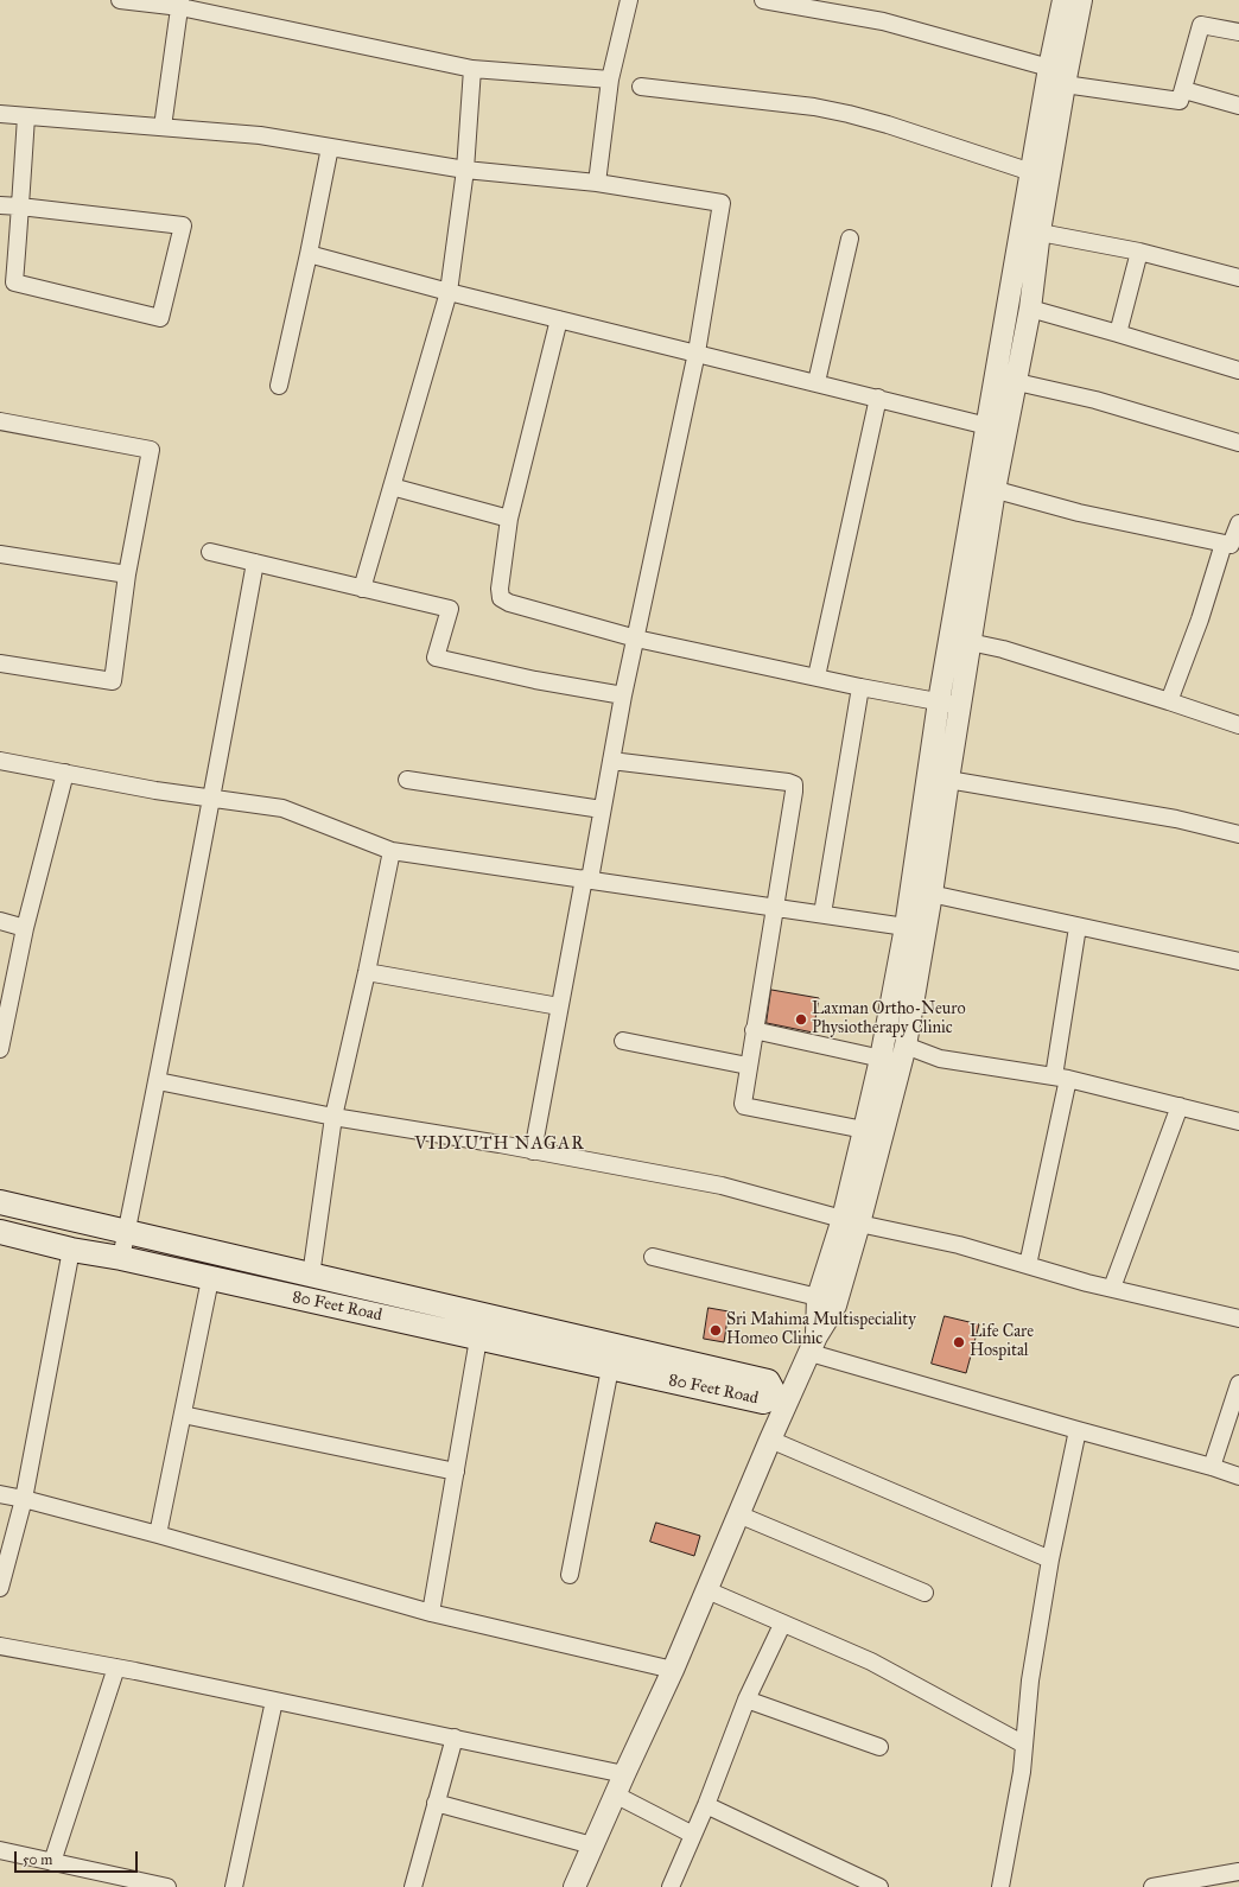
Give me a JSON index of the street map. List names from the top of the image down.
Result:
{
  "streets": {
    "main road": ["80 Feet Road"]
  },
  "districts": ["VIDYUTH NAGAR"],
  "places": ["Laxman Ortho-Neuro Physiotherapy Clinic", "Sri Mahima Multispeciality Homeo Clinic", "Life Care Hospital"],
  "scale_bar": "50 m"
}
